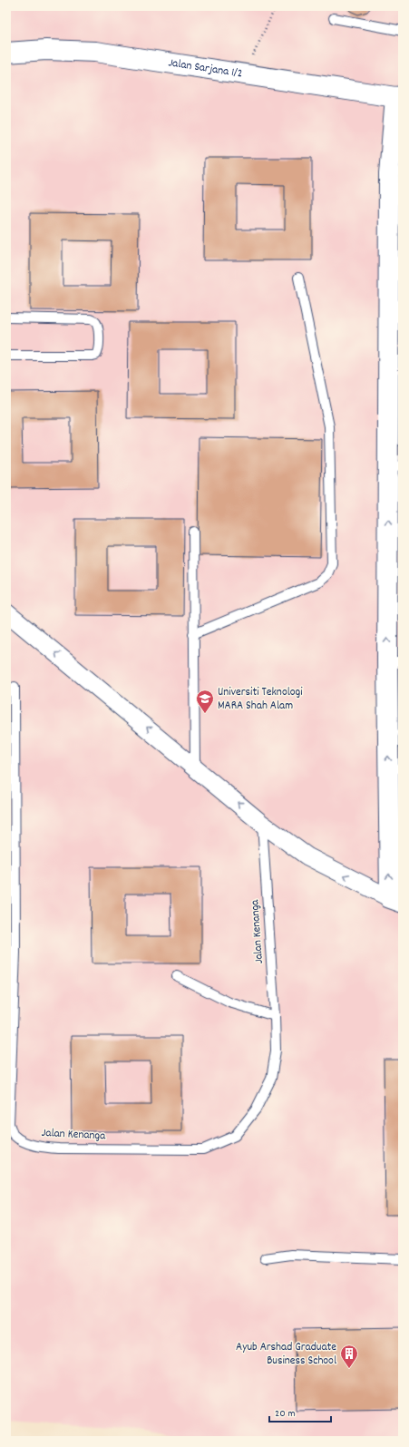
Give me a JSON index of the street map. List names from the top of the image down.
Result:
{
  "streets": {
    "street": ["Jalan Sarjana 1/2"],
    "lane": ["Jalan Kenanga"]
  },
  "places": {
    "school or university": ["Universiti Teknologi MARA Shah Alam"],
    "building": ["Ayub Arshad Graduate Business School"]
  },
  "scale_bar": "20 m"
}
